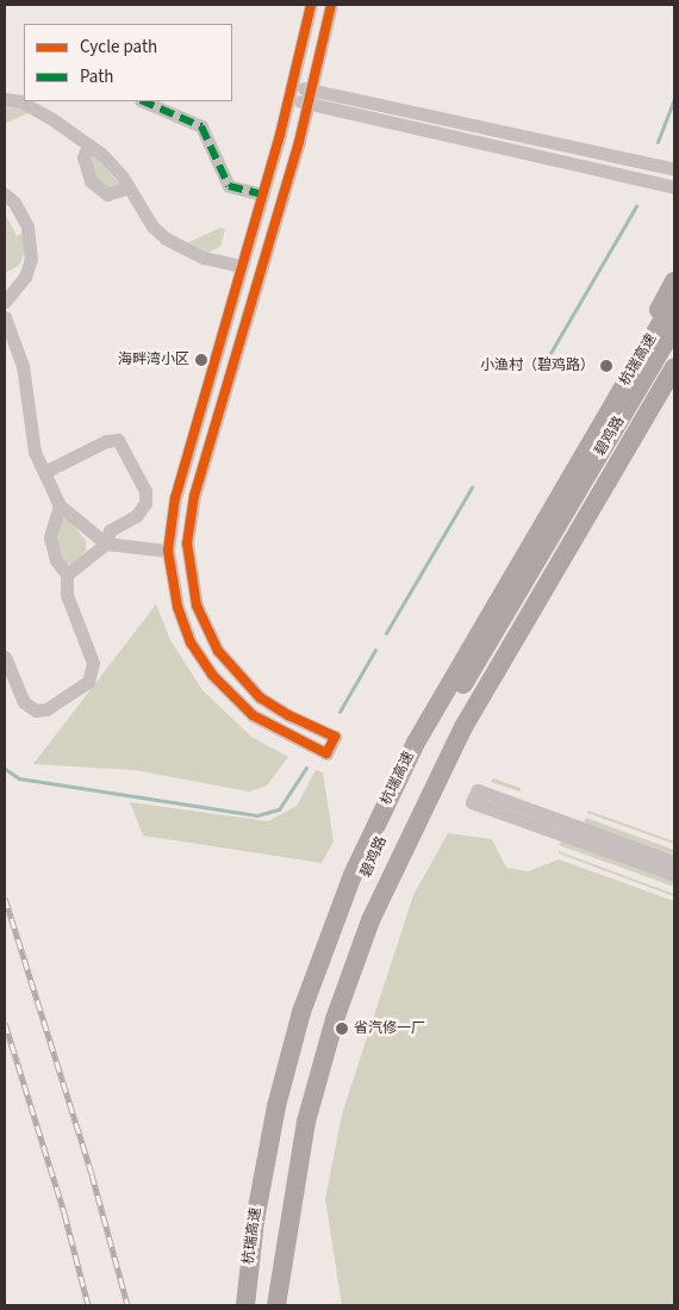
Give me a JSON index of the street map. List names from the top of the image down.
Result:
{
  "streets": {
    "highway": ["杭瑞高速", "碧鸡路"]
  },
  "places": ["海畔湾小区", "小渔村（碧鸡路）", "省汽修一厂"],
  "legend": ["Cycle path", "Path"]
}
